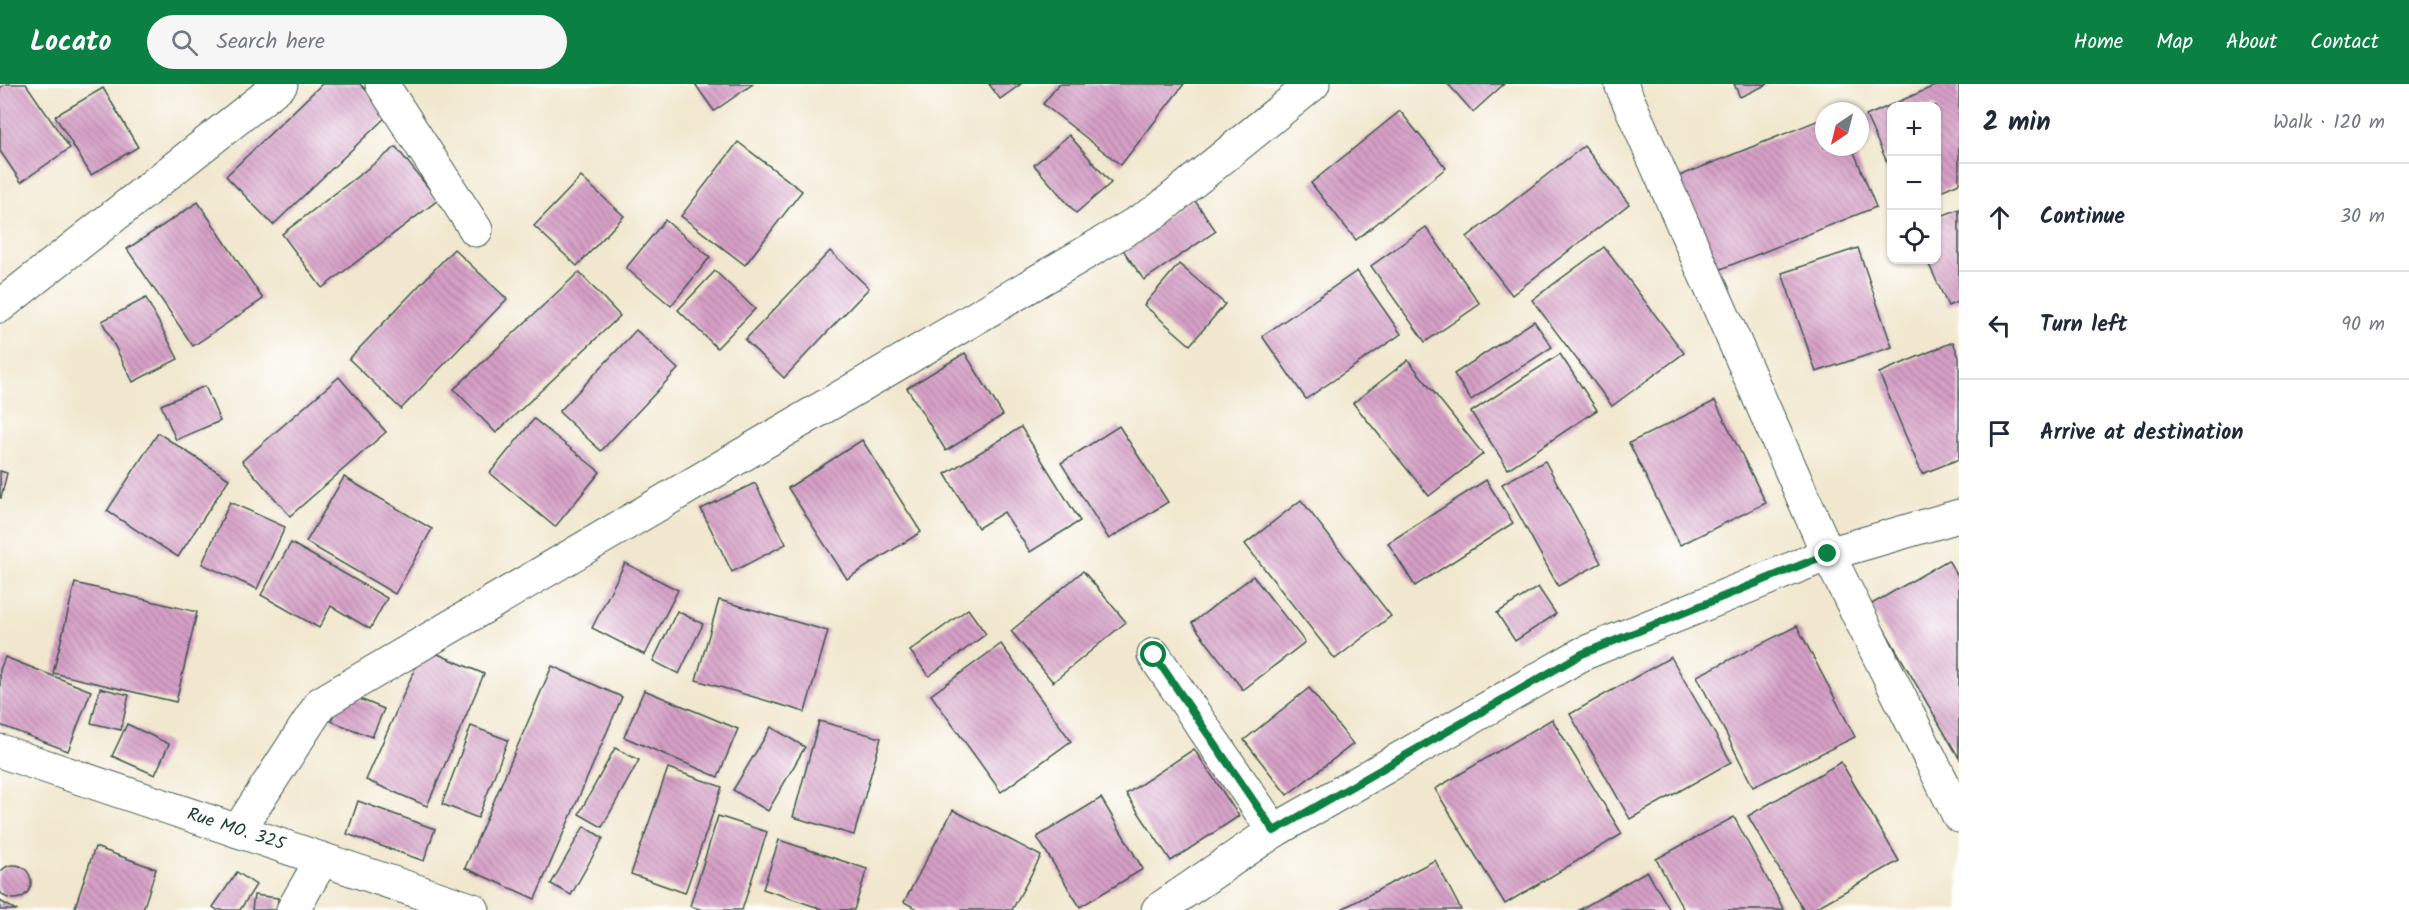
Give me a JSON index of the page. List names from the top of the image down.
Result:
{
  "streets": {
    "street": ["Rue MO. 325"]
  },
  "north": "bottom left",
  "page": {
    "header": "Locato",
    "search": "Search here",
    "nav": [
      "Home",
      "Map",
      "About",
      "Contact"
    ],
    "heading": ["2 min", "Walk · 120 m"],
    "map_buttons": ["+", "−"],
    "list": [
      ["Continue", "30 m"],
      ["Turn left", "90 m"],
      "Arrive at destination"
    ]
  }
}
